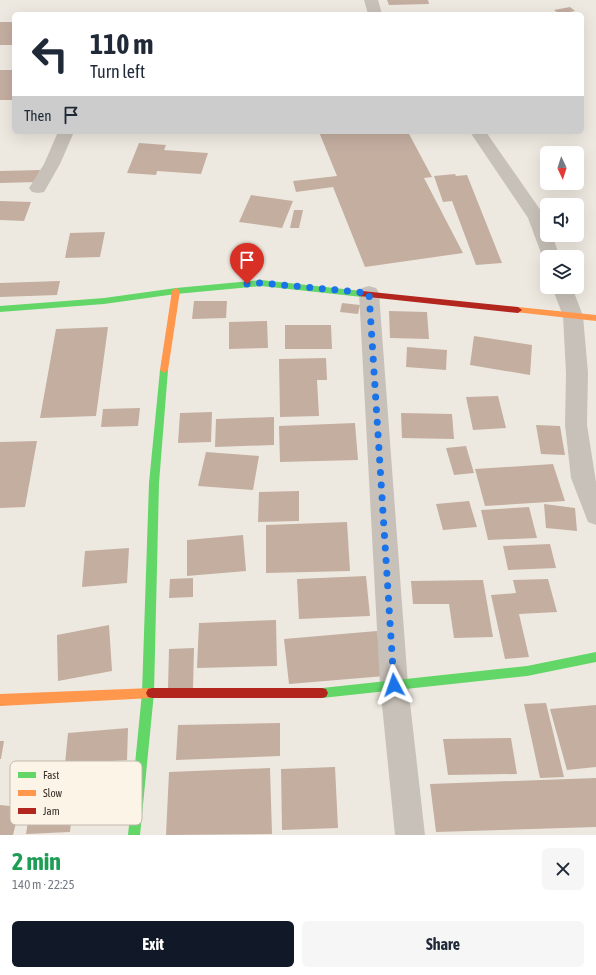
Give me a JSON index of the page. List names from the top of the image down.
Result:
{
  "legend": ["Fast", "Slow", "Jam"],
  "north": "bottom",
  "page": {
    "turn": ["110 m", "Turn left"],
    "then": "Then",
    "heading": ["2 min", "140 m · 22:25"],
    "buttons": ["Exit", "Share"]
  }
}
